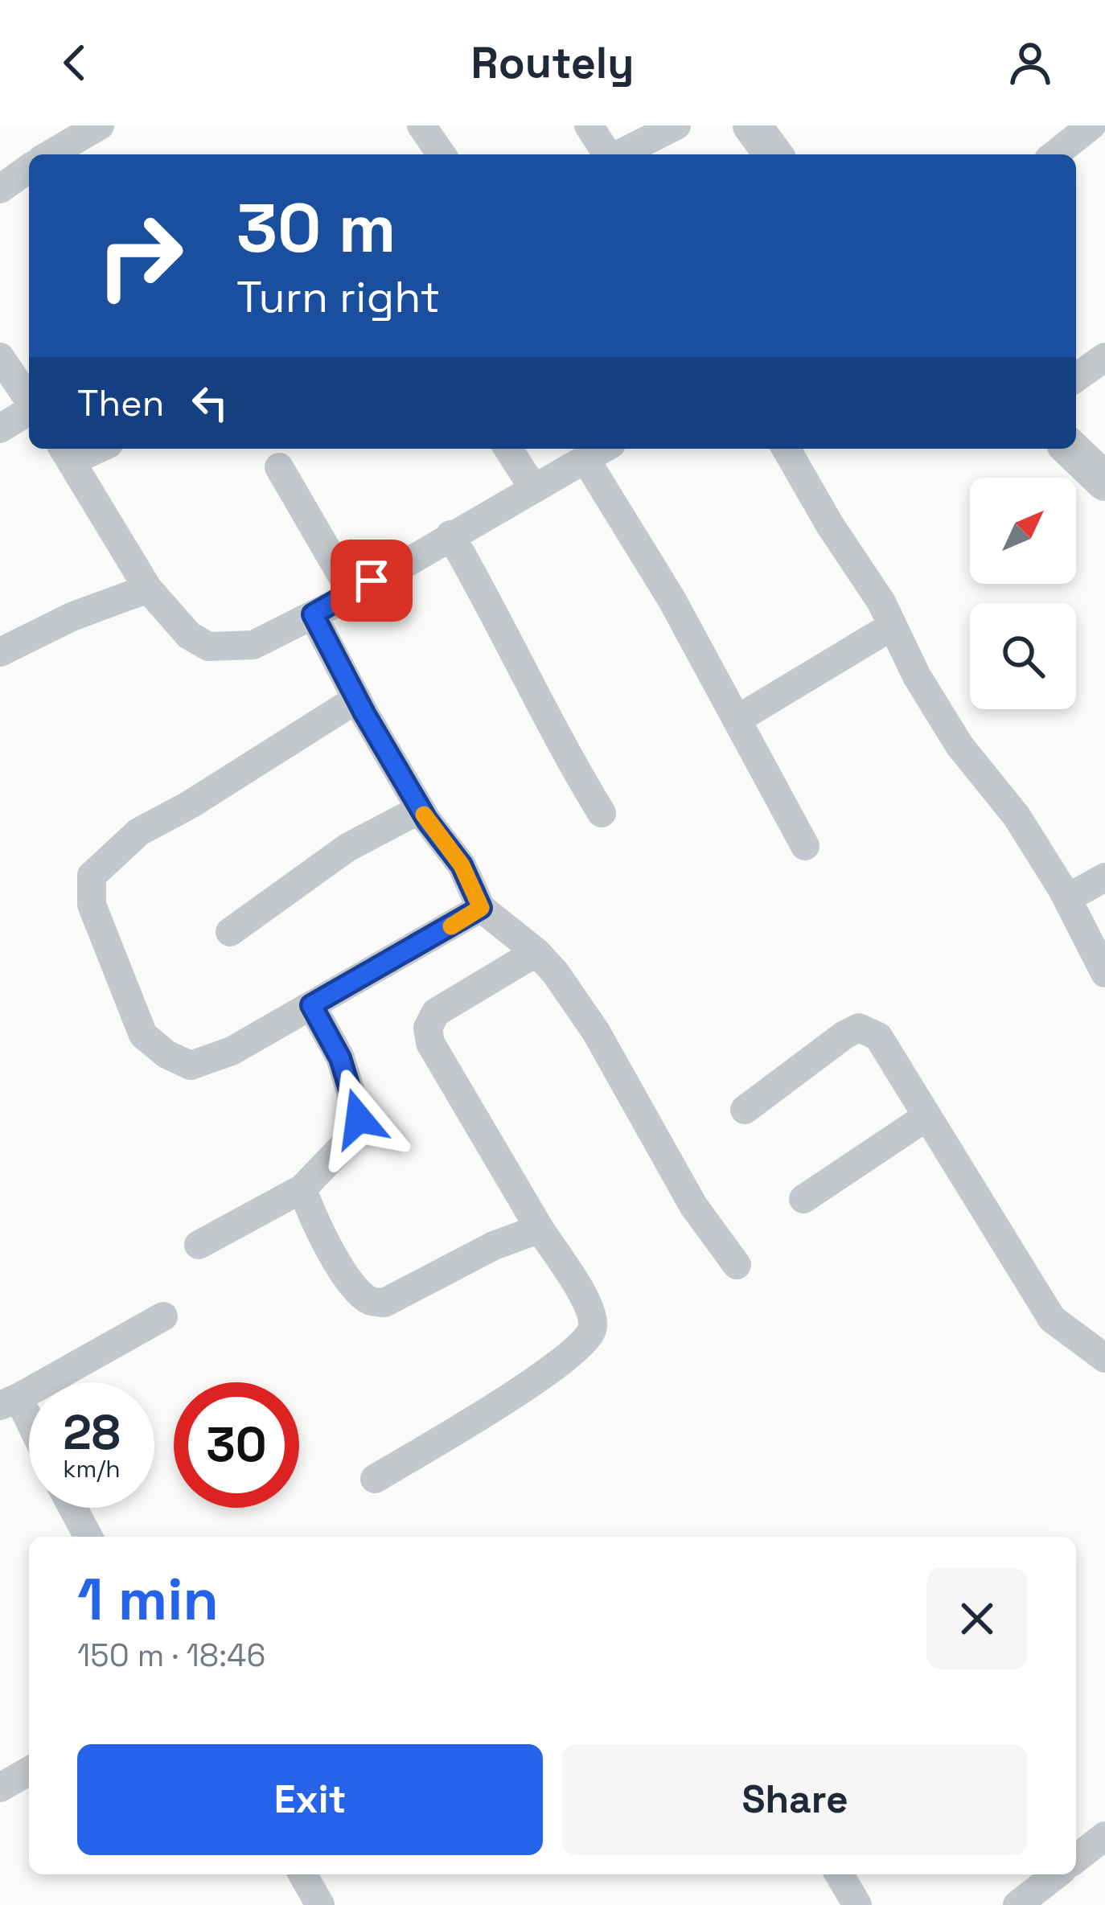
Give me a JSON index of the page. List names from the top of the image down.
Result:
{
  "north": "top right",
  "page": {
    "header": "Routely",
    "turn": ["30 m", "Turn right"],
    "then": "Then",
    "speed": "28 km/h",
    "limit": "30",
    "heading": ["1 min", "150 m · 18:46"],
    "buttons": ["Exit", "Share"]
  }
}
